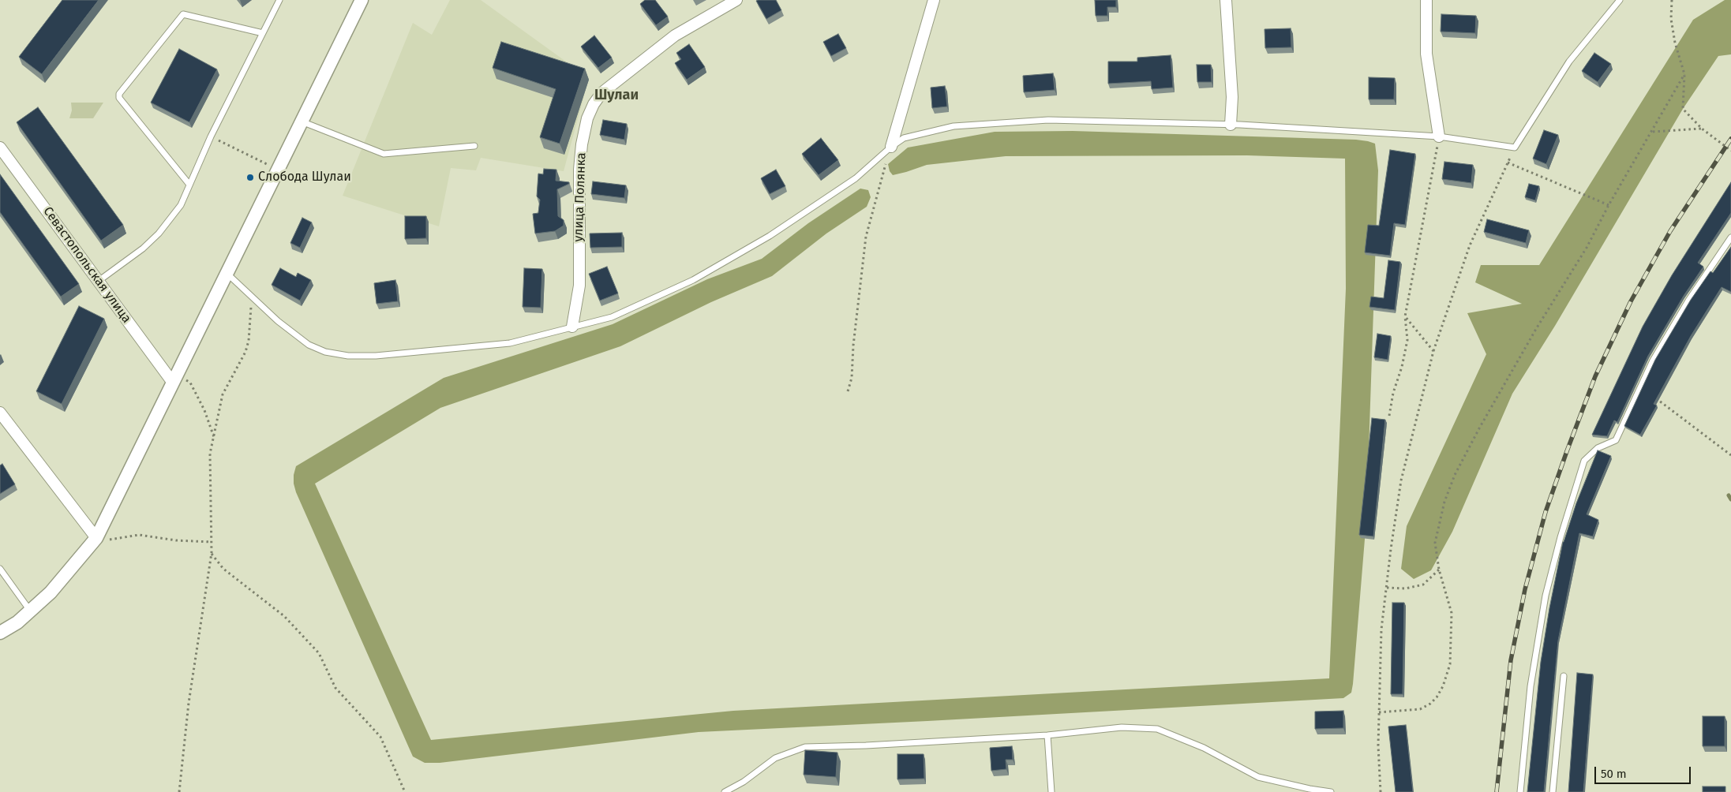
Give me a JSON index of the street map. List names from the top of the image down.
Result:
{
  "streets": {
    "street": ["улица Полянка", "Севастопольская улица"]
  },
  "districts": ["Шулаи"],
  "places": ["Слобода Шулаи"],
  "scale_bar": "50 m"
}
